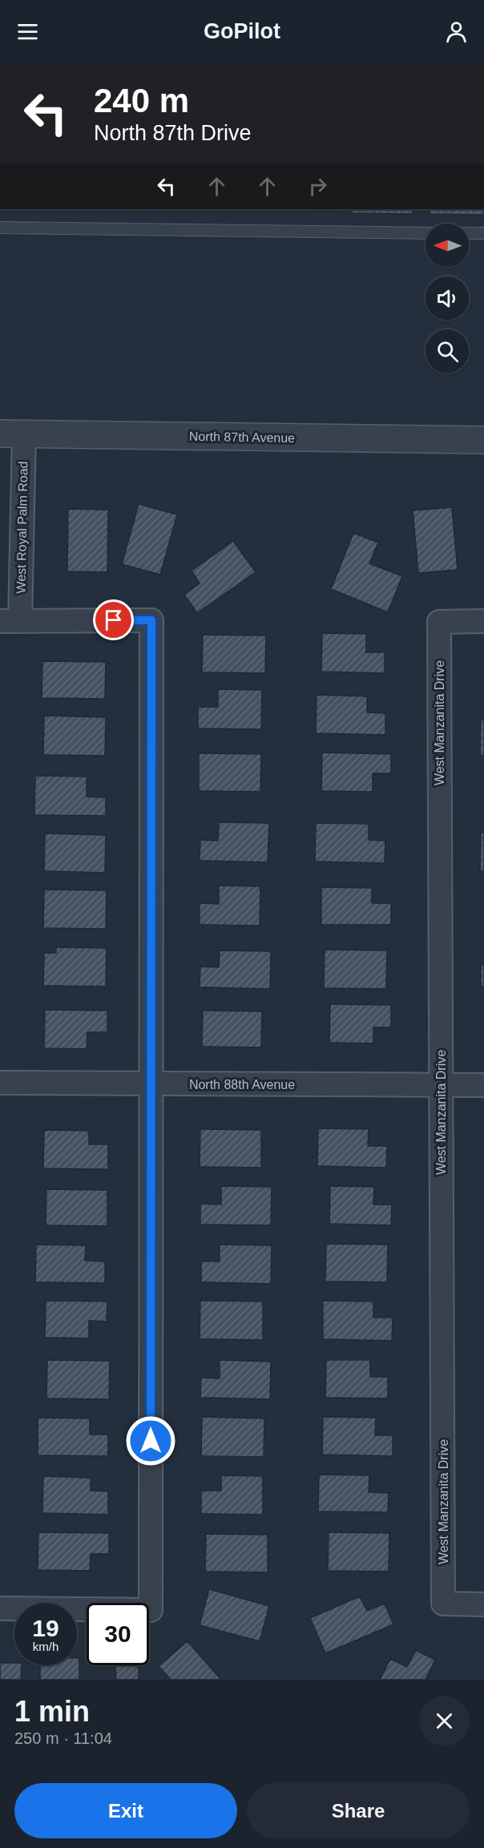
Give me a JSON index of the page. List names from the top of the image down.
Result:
{
  "streets": {
    "street": [
      "North 87th Avenue",
      "West Royal Palm Road",
      "West Manzanita Drive",
      "North 88th Avenue"
    ]
  },
  "crossings": [
    ["North 87th Avenue", "West Royal Palm Road"],
    ["West Manzanita Drive", "North 88th Avenue"]
  ],
  "north": "left",
  "page": {
    "header": "GoPilot",
    "turn": ["240 m", "North 87th Drive"],
    "speed": "19 km/h",
    "limit": "30",
    "heading": ["1 min", "250 m · 11:04"],
    "buttons": ["Exit", "Share"]
  }
}
